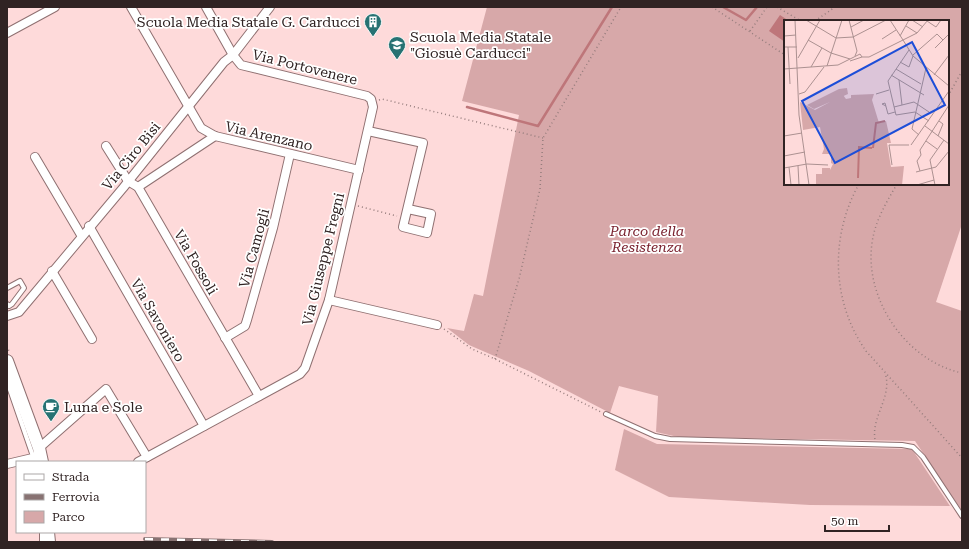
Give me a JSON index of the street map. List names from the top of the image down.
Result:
{
  "streets": {
    "street": [
      "Via Portovenere",
      "Via Arenzano",
      "Via Ciro Bisi",
      "Via Camogli",
      "Via Giuseppe Fregni",
      "Via Fossoli",
      "Via Savoniero"
    ]
  },
  "crossings": [
    ["Via Portovenere", "Via Ciro Bisi"],
    ["Via Portovenere", "Via Giuseppe Fregni"],
    ["Via Arenzano", "Via Ciro Bisi"],
    ["Via Arenzano", "Via Camogli"],
    ["Via Arenzano", "Via Giuseppe Fregni"],
    ["Via Ciro Bisi", "Via Fossoli"],
    ["Via Ciro Bisi", "Via Savoniero"],
    ["Via Camogli", "Via Fossoli"],
    ["Via Giuseppe Fregni", "Via Fossoli"],
    ["Via Giuseppe Fregni", "Via Savoniero"]
  ],
  "parks": ["Parco della Resistenza"],
  "places": {
    "building": ["Scuola Media Statale G. Carducci"],
    "school or university": ["Scuola Media Statale \"Giosuè Carducci\""],
    "cafe": ["Luna e Sole"]
  },
  "legend": ["Strada", "Ferrovia", "Parco"],
  "scale_bar": "50 m"
}
